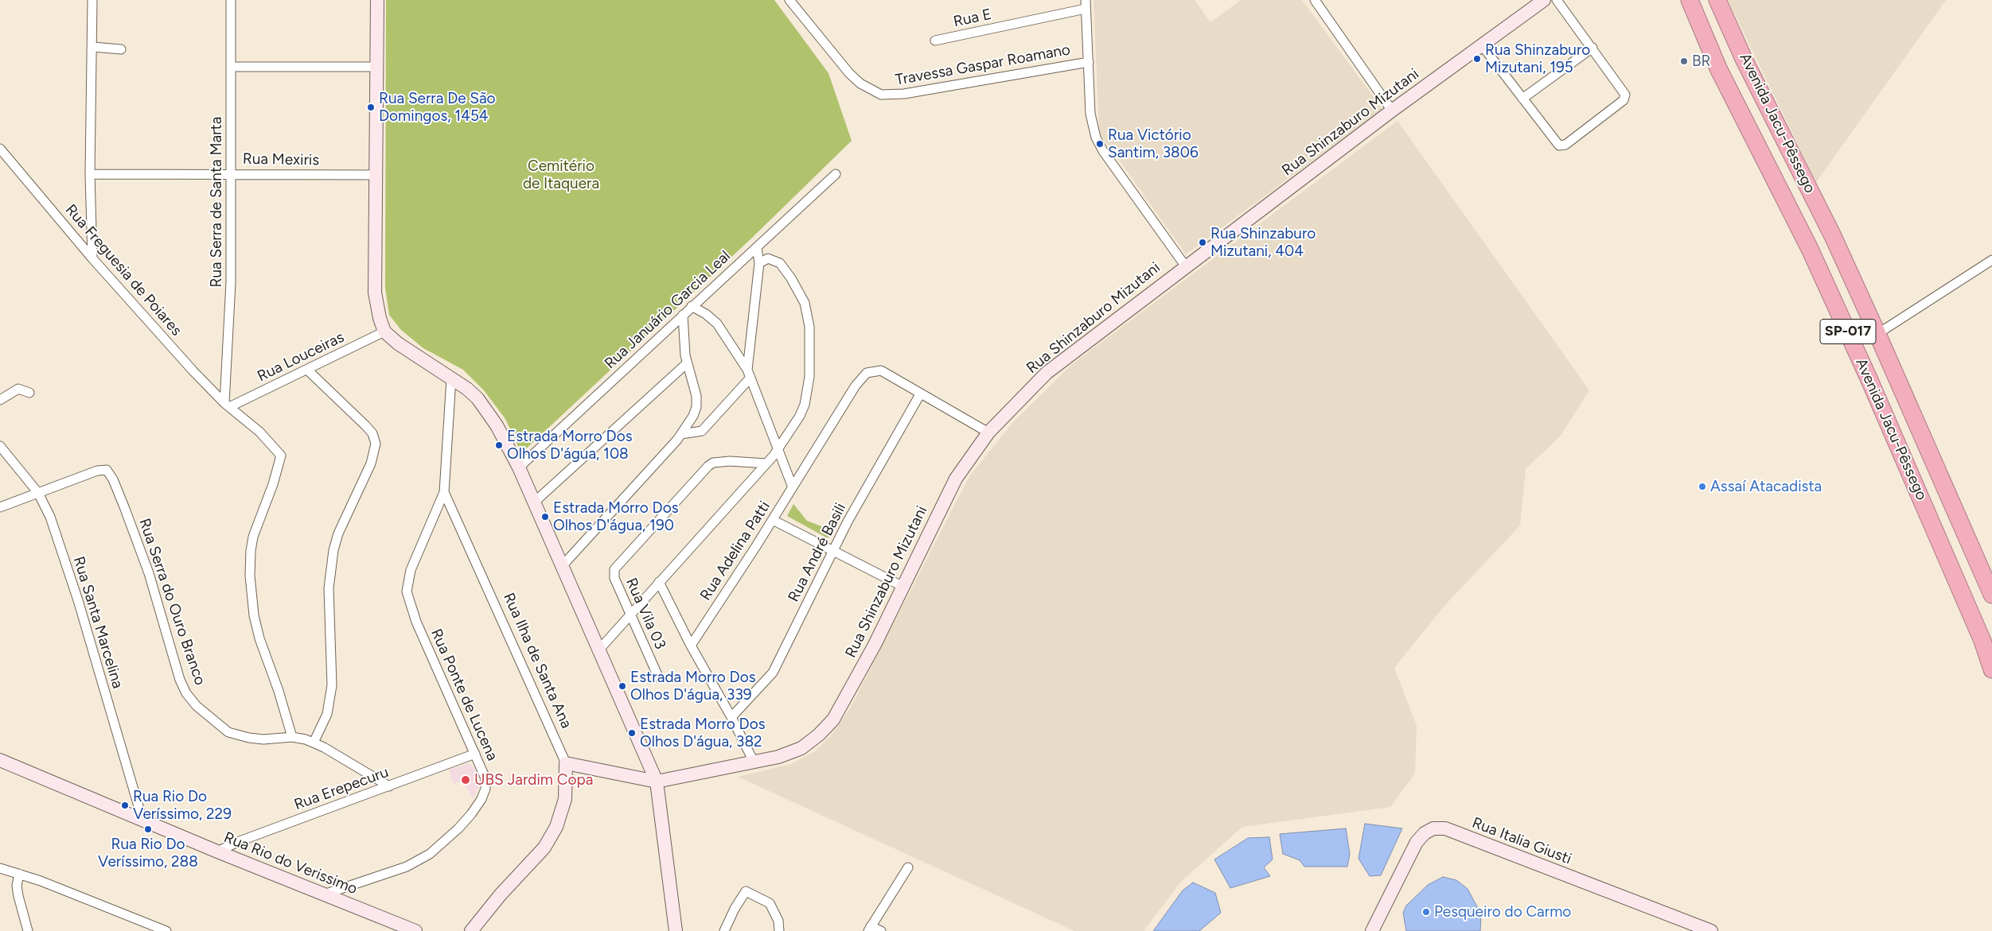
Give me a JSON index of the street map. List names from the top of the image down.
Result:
{
  "streets": {
    "highway": ["Avenida Jacu-Pêssego", "SP-017"],
    "street": [
      "Rua E",
      "Travessa Gaspar Roamano",
      "Rua Shinzaburo Mizutani",
      "Rua Mexiris",
      "Rua Serra de Santa Marta",
      "Rua Freguesia de Poiares",
      "Rua Januário Garcia Leal",
      "Rua Louceiras",
      "Rua Adelina Patti",
      "Rua André Basili",
      "Rua Serra do Ouro Branco",
      "Rua Vila 03",
      "Rua Santa Marcelina",
      "Rua Ilha de Santa Ana",
      "Rua Ponte de Lucena",
      "Rua Erepecuru",
      "Rua Italia Giusti",
      "Rua Rio do Verissimo"
    ]
  },
  "crossings": [
    ["Rua Shinzaburo Mizutani", "Rua Ilha de Santa Ana"],
    ["Rua Mexiris", "Rua Serra de Santa Marta"],
    ["Rua Serra de Santa Marta", "Rua Freguesia de Poiares"],
    ["Rua Serra de Santa Marta", "Rua Louceiras"],
    ["Rua Freguesia de Poiares", "Rua Louceiras"],
    ["Rua Freguesia de Poiares", "Rua Serra do Ouro Branco"],
    ["Rua Adelina Patti", "Rua André Basili"],
    ["Rua Serra do Ouro Branco", "Rua Santa Marcelina"],
    ["Rua Santa Marcelina", "Rua Rio do Verissimo"],
    ["Rua Ilha de Santa Ana", "Rua Ponte de Lucena"],
    ["Rua Ponte de Lucena", "Rua Erepecuru"],
    ["Rua Ponte de Lucena", "Rua Rio do Verissimo"],
    ["Rua Erepecuru", "Rua Rio do Verissimo"]
  ],
  "parks": ["Cemitério de Itaquera"],
  "places": [
    "Rua Shinzaburo Mizutani, 195",
    "BR",
    "Rua Serra De São Domingos, 1454",
    "Rua Victório Santim, 3806",
    "Rua Shinzaburo Mizutani, 404",
    "Estrada Morro Dos Olhos D'água, 108",
    "Assaí Atacadista",
    "Estrada Morro Dos Olhos D'água, 190",
    "Estrada Morro Dos Olhos D'água, 339",
    "Estrada Morro Dos Olhos D'água, 382",
    "UBS Jardim Copa",
    "Rua Rio Do Veríssimo, 229",
    "Rua Rio Do Veríssimo, 288",
    "Pesqueiro do Carmo"
  ]
}
